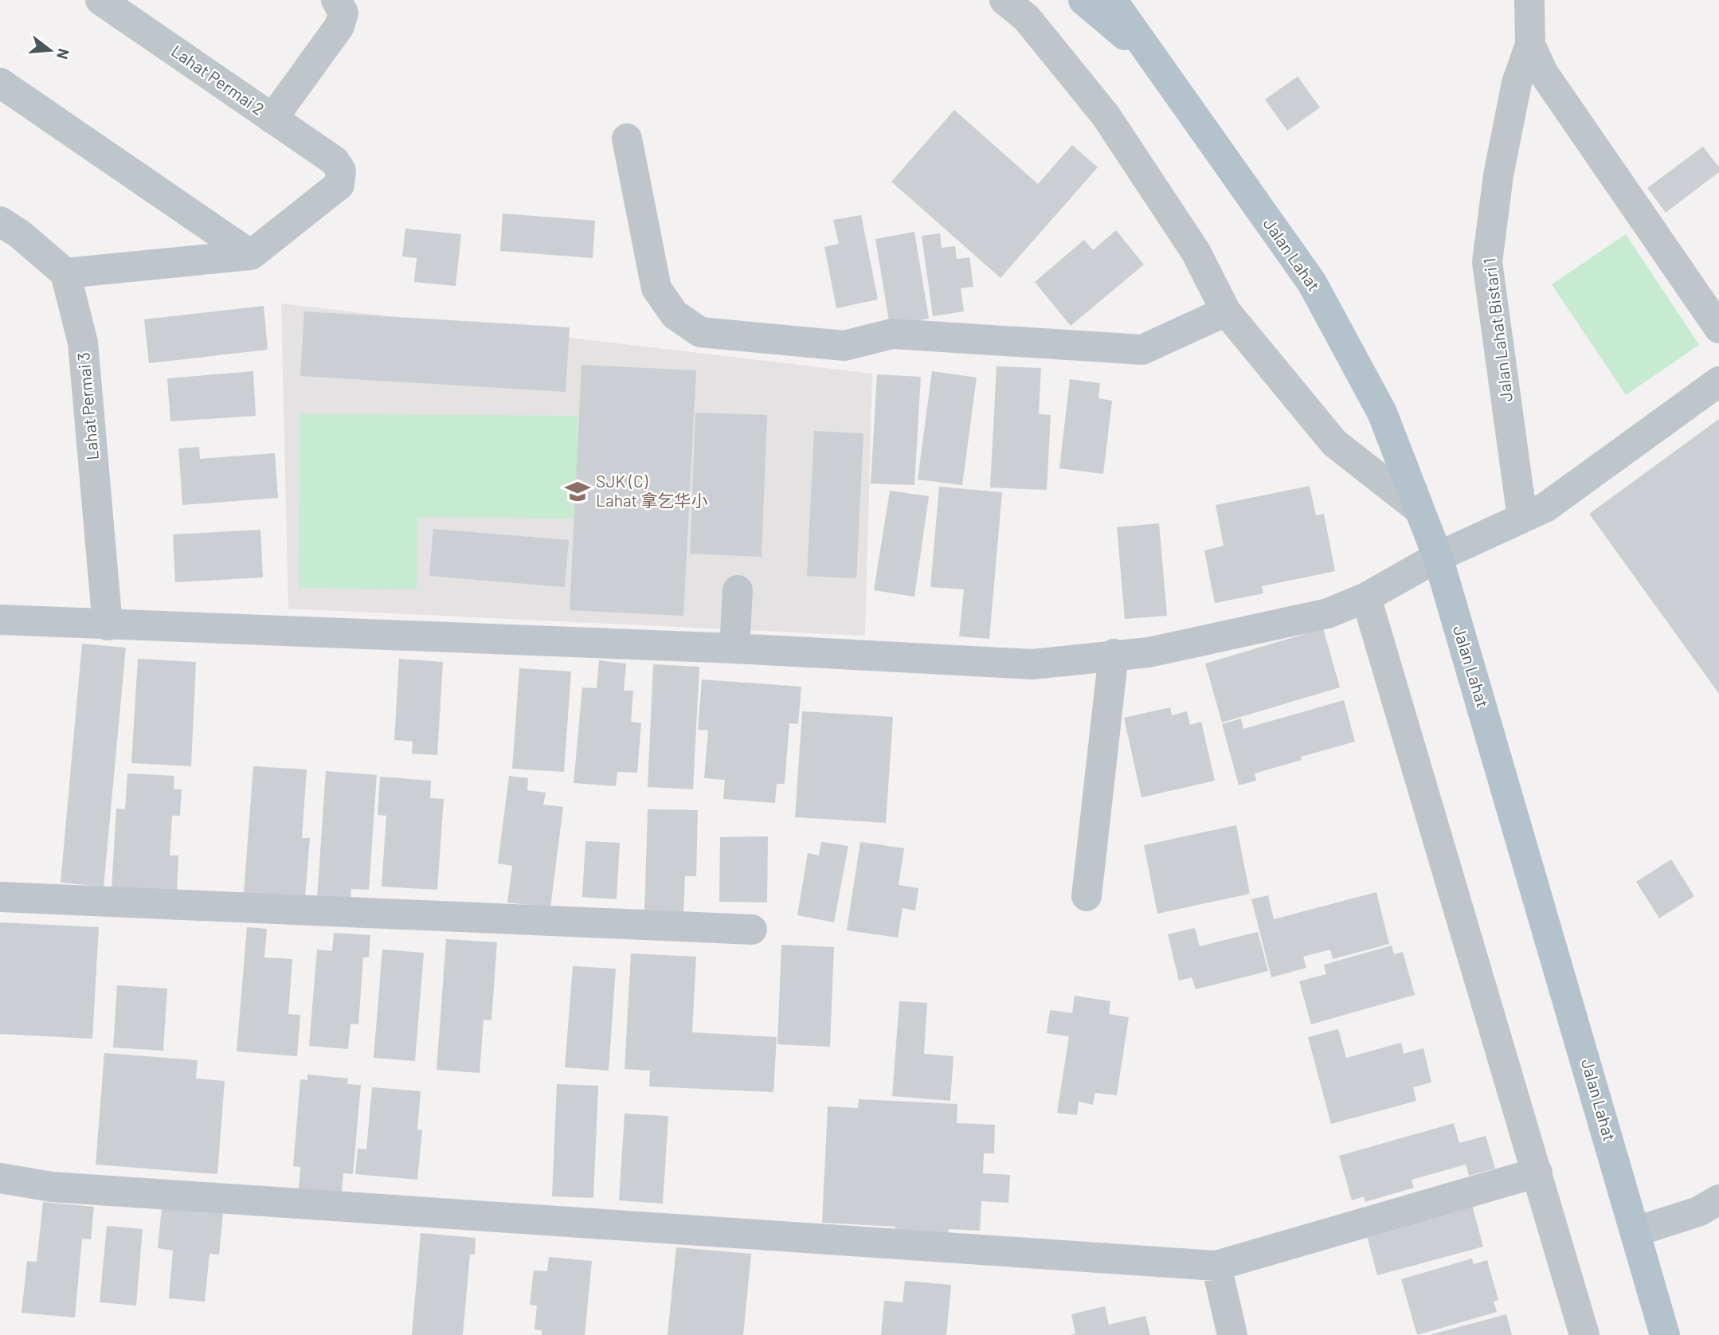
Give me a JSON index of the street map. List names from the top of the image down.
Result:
{
  "streets": {
    "main road": ["Jalan Lahat"],
    "street": ["Lahat Permai 2", "Jalan Lahat Bistari 1", "Lahat Permai 3"]
  },
  "places": {
    "school or university": ["SJK (C) Lahat 拿乞华小"]
  },
  "north": "right"
}
